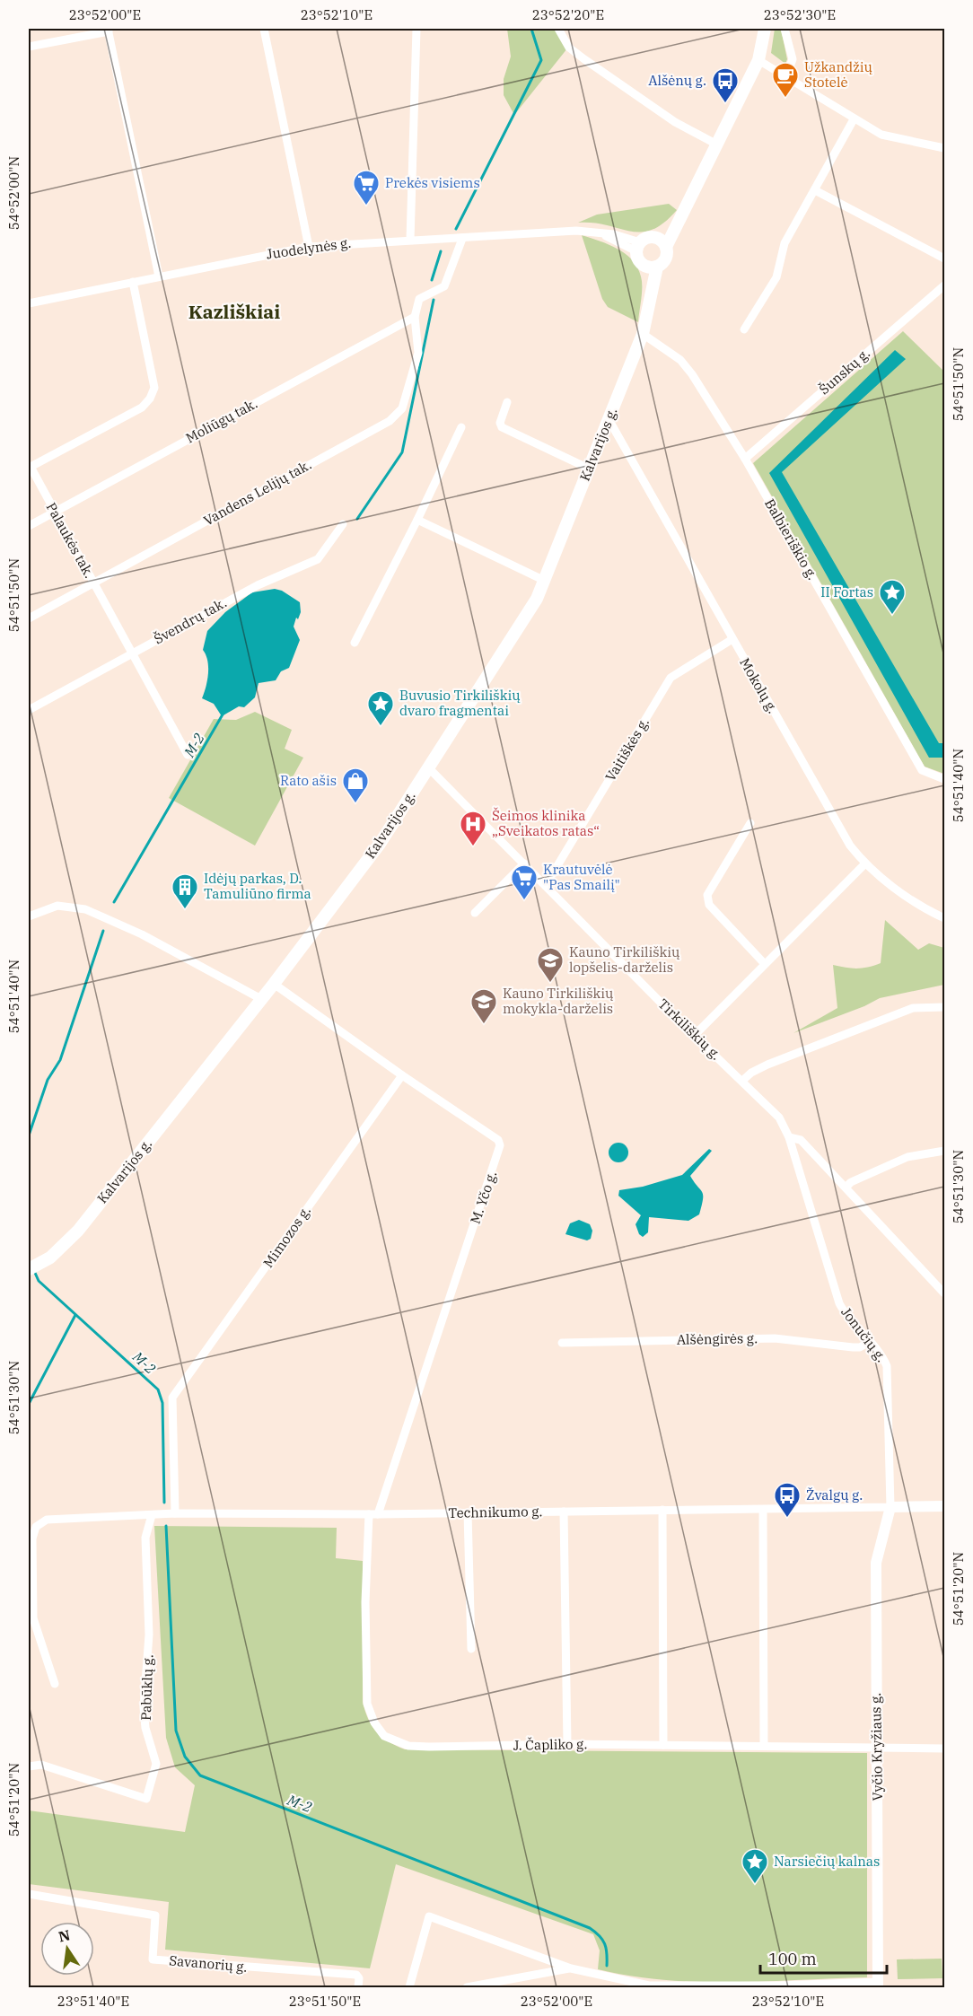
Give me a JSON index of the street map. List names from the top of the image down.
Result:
{
  "streets": {
    "main road": ["Kalvarijos g."],
    "street": [
      "Juodelynės g.",
      "Šunskų g.",
      "Moliūgų tak.",
      "Vandens Lelijų tak.",
      "Balbieriškio g.",
      "Palaukės tak.",
      "Švendrų tak.",
      "Mokolų g.",
      "Vaitiškės g.",
      "Tirkiliškių g.",
      "M. Yčo g.",
      "Mimozos g.",
      "Jonučių g.",
      "Alšėngirės g.",
      "Technikumo g.",
      "Pabūklų g.",
      "J. Čapliko g.",
      "Vyčio Kryžiaus g.",
      "Savanorių g."
    ]
  },
  "crossings": [
    ["Juodelynės g.", "Kalvarijos g."],
    ["Juodelynės g.", "Palaukės tak."],
    ["Šunskų g.", "Balbieriškio g."],
    ["Moliūgų tak.", "Vandens Lelijų tak."],
    ["Moliūgų tak.", "Palaukės tak."],
    ["Kalvarijos g.", "Balbieriškio g."],
    ["Kalvarijos g.", "Mokolų g."],
    ["Kalvarijos g.", "Tirkiliškių g."],
    ["Kalvarijos g.", "M. Yčo g."],
    ["Vandens Lelijų tak.", "Palaukės tak."],
    ["Palaukės tak.", "Švendrų tak."],
    ["Mokolų g.", "Vaitiškės g."],
    ["Vaitiškės g.", "Tirkiliškių g."],
    ["Tirkiliškių g.", "Jonučių g."],
    ["M. Yčo g.", "Mimozos g."],
    ["M. Yčo g.", "Technikumo g."],
    ["M. Yčo g.", "J. Čapliko g."],
    ["Mimozos g.", "Technikumo g."],
    ["Jonučių g.", "Alšėngirės g."],
    ["Jonučių g.", "Technikumo g."],
    ["Jonučių g.", "Vyčio Kryžiaus g."],
    ["Technikumo g.", "Pabūklų g."],
    ["Technikumo g.", "J. Čapliko g."],
    ["Technikumo g.", "Vyčio Kryžiaus g."],
    ["J. Čapliko g.", "Vyčio Kryžiaus g."]
  ],
  "districts": ["Kazliškiai"],
  "water": ["M-2"],
  "places": {
    "cafe": ["Užkandžių Stotelė"],
    "bus stop": ["Alšėnų g.", "Žvalgų g."],
    "supermarket": ["Prekės visiems", "Krautuvėlė \"Pas Smailį\""],
    "place": ["II Fortas", "Buvusio Tirkiliškių dvaro fragmentai", "Narsiečių kalnas"],
    "shop": ["Rato ašis"],
    "hospital": ["Šeimos klinika „Sveikatos ratas“"],
    "building": ["Idėjų parkas, D. Tamuliūno firma"],
    "school or university": ["Kauno Tirkiliškių lopšelis-darželis", "Kauno Tirkiliškių mokykla-darželis"]
  },
  "scale_bar": "100 m",
  "north": "top",
  "coordinates": [
    "23°52'00\"E",
    "23°52'10\"E",
    "23°52'20\"E",
    "23°52'30\"E",
    "54°52'00\"N",
    "54°51'50\"N",
    "54°51'40\"N",
    "54°51'30\"N",
    "54°51'20\"N",
    "23°51'40\"E",
    "23°51'50\"E"
  ]
}
